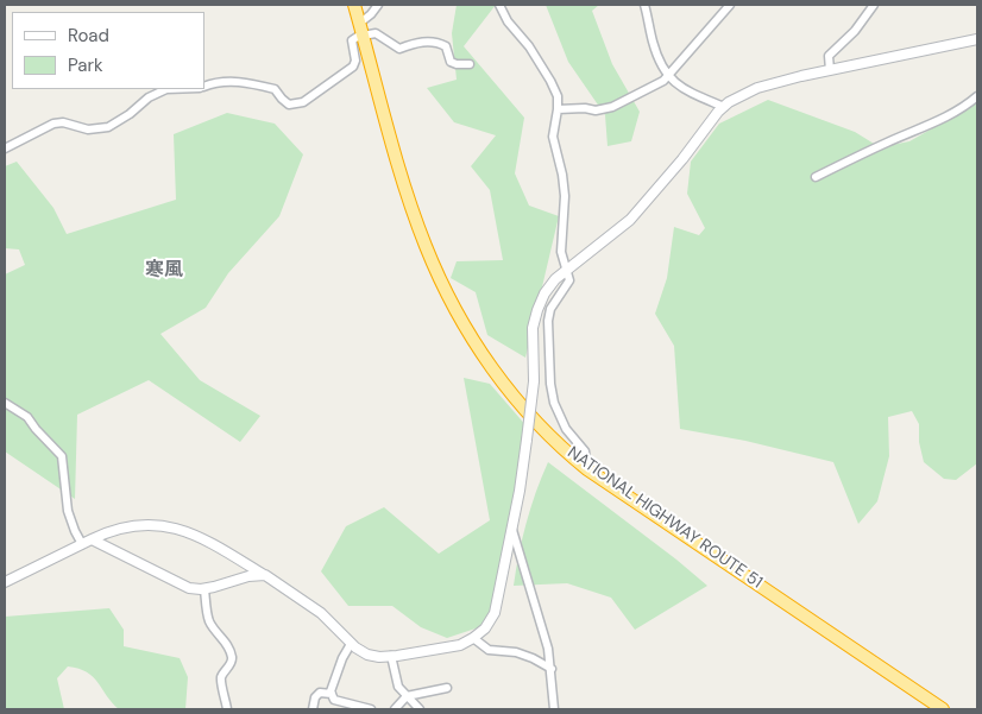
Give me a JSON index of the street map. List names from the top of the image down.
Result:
{
  "streets": {
    "highway": ["NATIONAL HIGHWAY ROUTE 51"]
  },
  "districts": ["寒風"],
  "legend": ["Road", "Park"]
}
